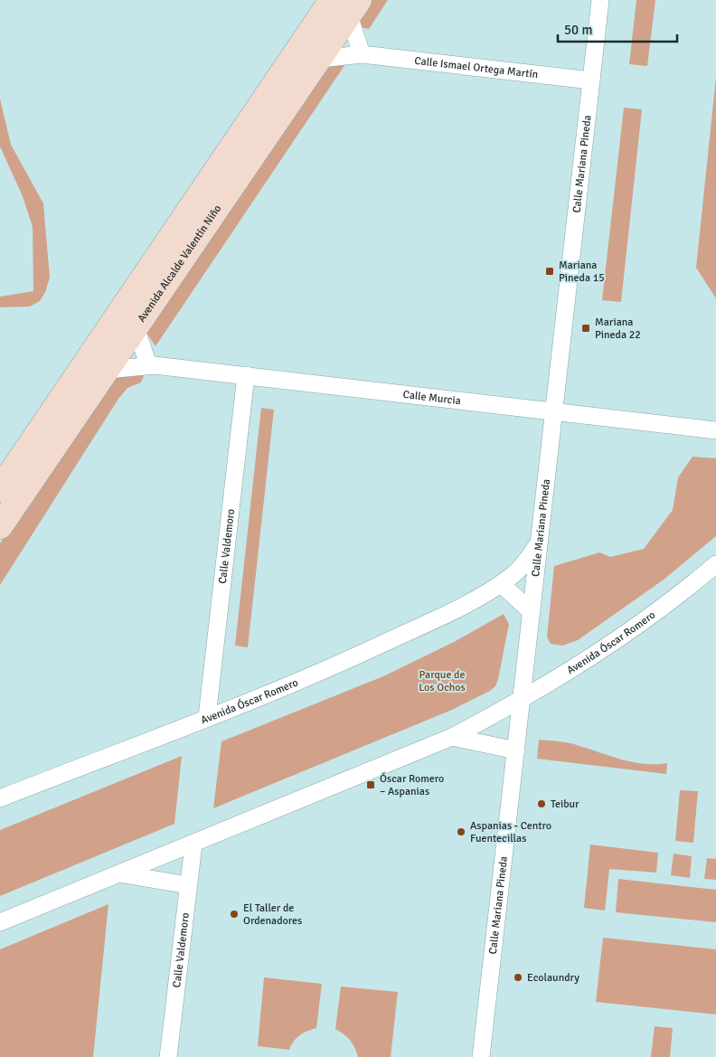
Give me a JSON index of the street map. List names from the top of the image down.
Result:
{
  "streets": {
    "main road": ["Avenida Alcalde Valentín Niño"],
    "street": [
      "Calle Ismael Ortega Martín",
      "Calle Mariana Pineda",
      "Calle Murcia",
      "Calle Valdemoro",
      "Avenida Óscar Romero"
    ]
  },
  "crossings": [
    ["Calle Ismael Ortega Martín", "Calle Mariana Pineda"],
    ["Calle Ismael Ortega Martín", "Avenida Alcalde Valentín Niño"],
    ["Calle Mariana Pineda", "Calle Murcia"],
    ["Calle Mariana Pineda", "Avenida Óscar Romero"],
    ["Avenida Alcalde Valentín Niño", "Calle Murcia"],
    ["Calle Murcia", "Calle Valdemoro"],
    ["Calle Valdemoro", "Avenida Óscar Romero"]
  ],
  "parks": ["Parque de Los Ochos"],
  "places": {
    "transit": ["Mariana Pineda 15", "Mariana Pineda 22", "Óscar Romero – Aspanias"],
    "other": [
      "Teibur",
      "Aspanias - Centro Fuentecillas",
      "El Taller de Ordenadores",
      "Ecolaundry"
    ]
  },
  "scale_bar": "50 m"
}
